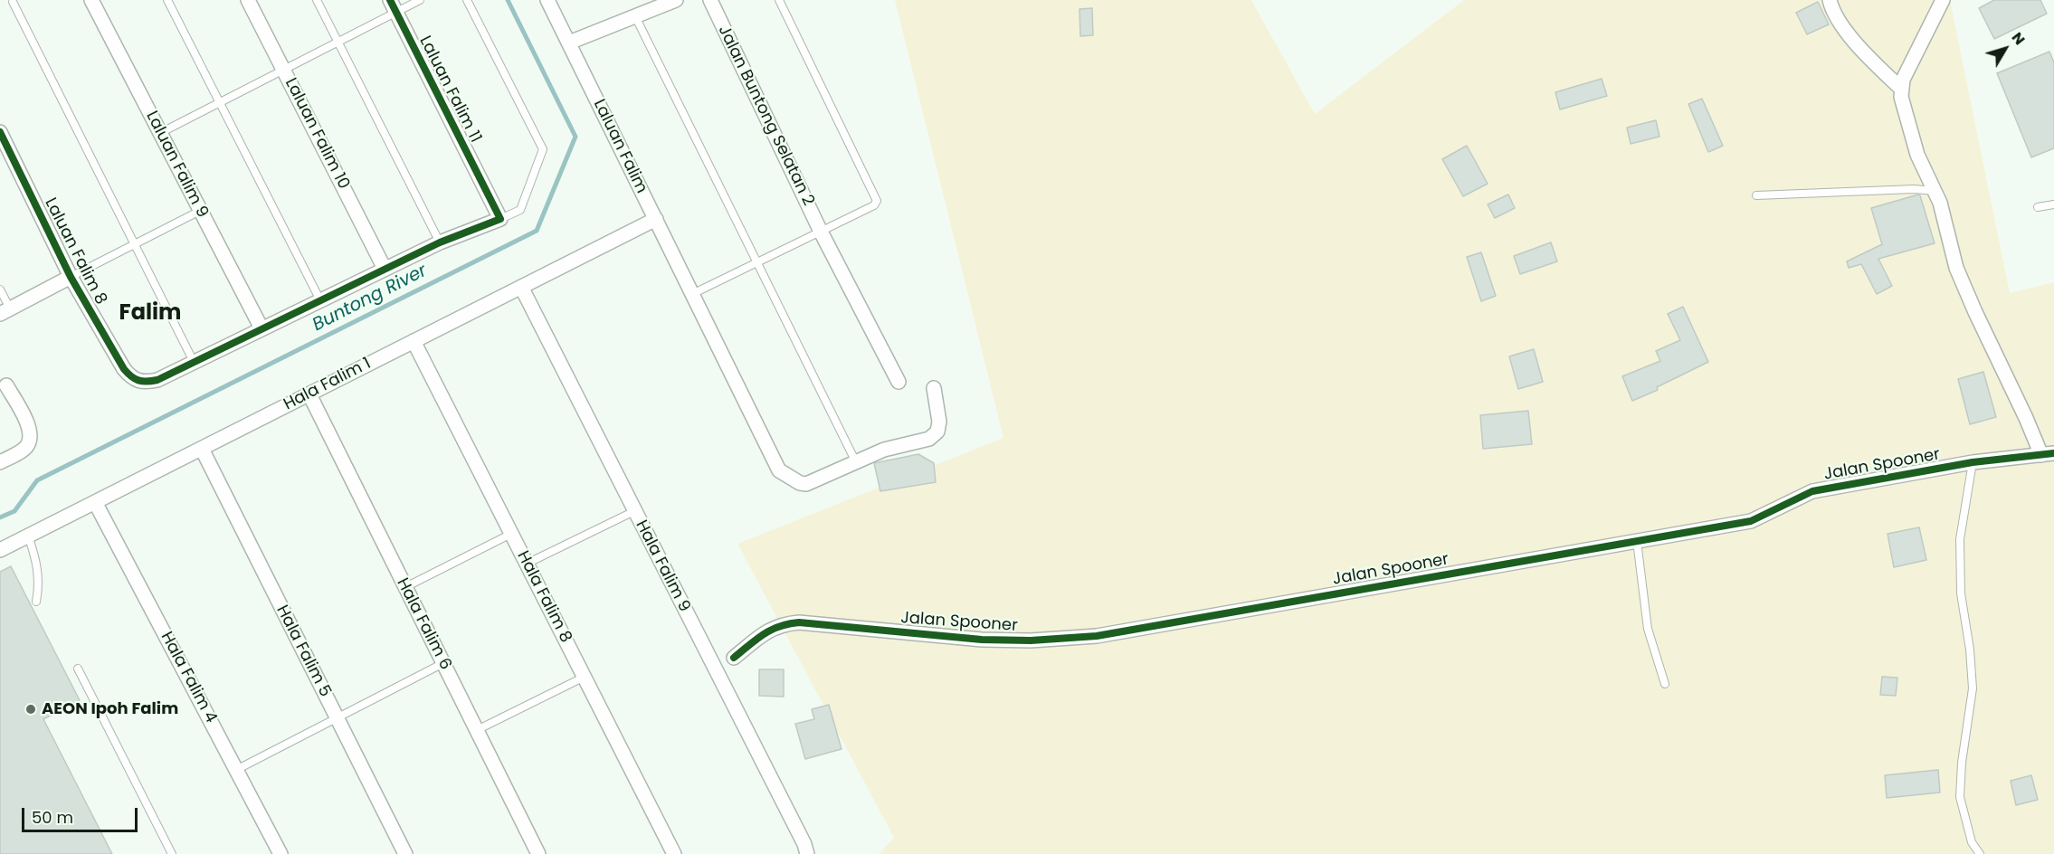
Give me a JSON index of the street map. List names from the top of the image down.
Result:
{
  "streets": {
    "street": [
      "Laluan Falim 11",
      "Jalan Buntong Selatan 2",
      "Laluan Falim 10",
      "Laluan Falim",
      "Laluan Falim 9",
      "Laluan Falim 8",
      "Hala Falim 1",
      "Jalan Spooner",
      "Hala Falim 9",
      "Hala Falim 8",
      "Hala Falim 6",
      "Hala Falim 5",
      "Hala Falim 4"
    ]
  },
  "crossings": [
    ["Laluan Falim", "Hala Falim 1"],
    ["Hala Falim 1", "Hala Falim 9"],
    ["Hala Falim 1", "Hala Falim 8"],
    ["Hala Falim 1", "Hala Falim 6"],
    ["Hala Falim 1", "Hala Falim 5"],
    ["Hala Falim 1", "Hala Falim 4"]
  ],
  "districts": ["Falim"],
  "water": ["Buntong River"],
  "places": ["AEON Ipoh Falim"],
  "scale_bar": "50 m",
  "north": "top right"
}
